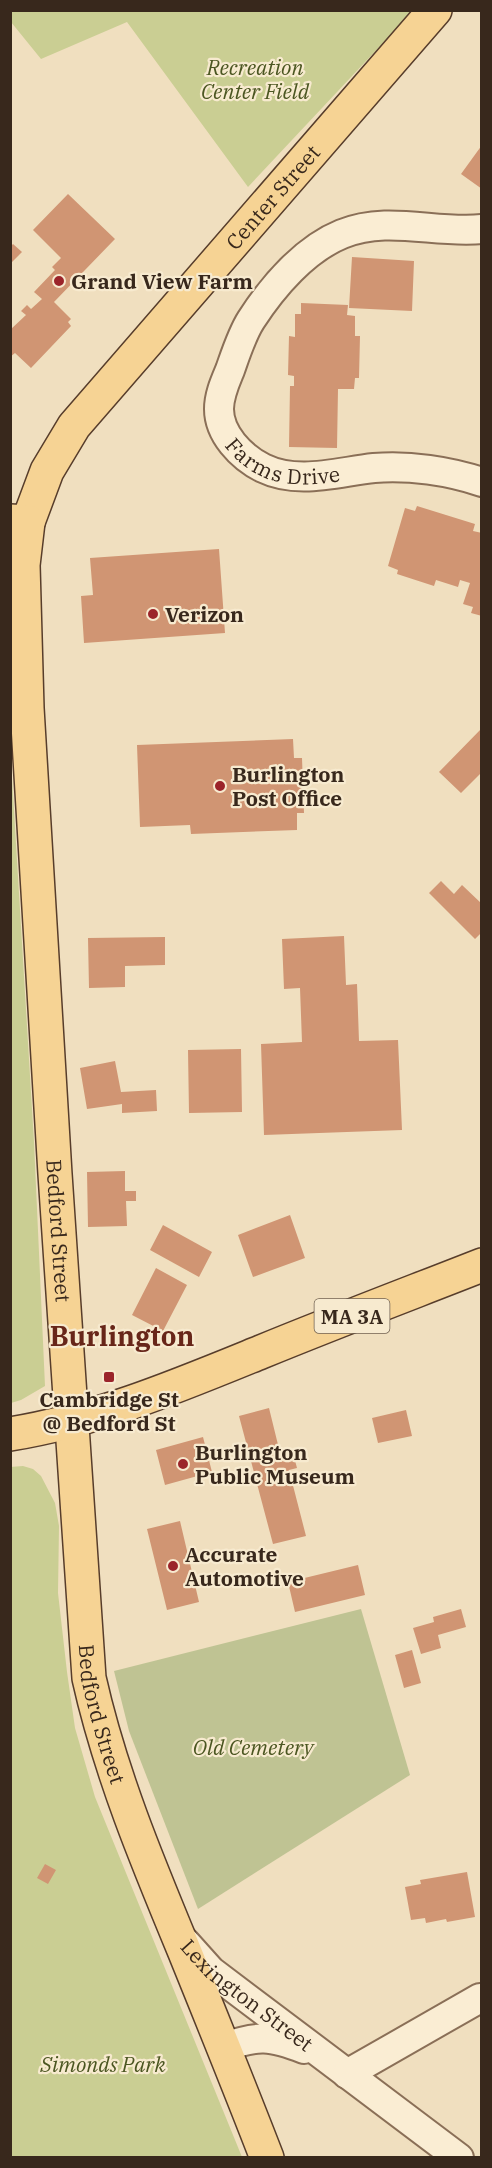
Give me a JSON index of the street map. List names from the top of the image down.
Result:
{
  "streets": {
    "main road": ["Center Street", "Bedford Street", "MA 3A"],
    "street": ["Farms Drive", "Lexington Street"]
  },
  "crossings": [
    ["Center Street", "Bedford Street"],
    ["Bedford Street", "MA 3A"],
    ["Bedford Street", "Lexington Street"]
  ],
  "districts": ["Burlington"],
  "parks": ["Recreation Center Field", "Old Cemetery", "Simonds Park"],
  "places": {
    "other": [
      "Grand View Farm",
      "Verizon",
      "Burlington Post Office",
      "Burlington Public Museum",
      "Accurate Automotive"
    ],
    "transit": ["Cambridge St @ Bedford St"]
  }
}
